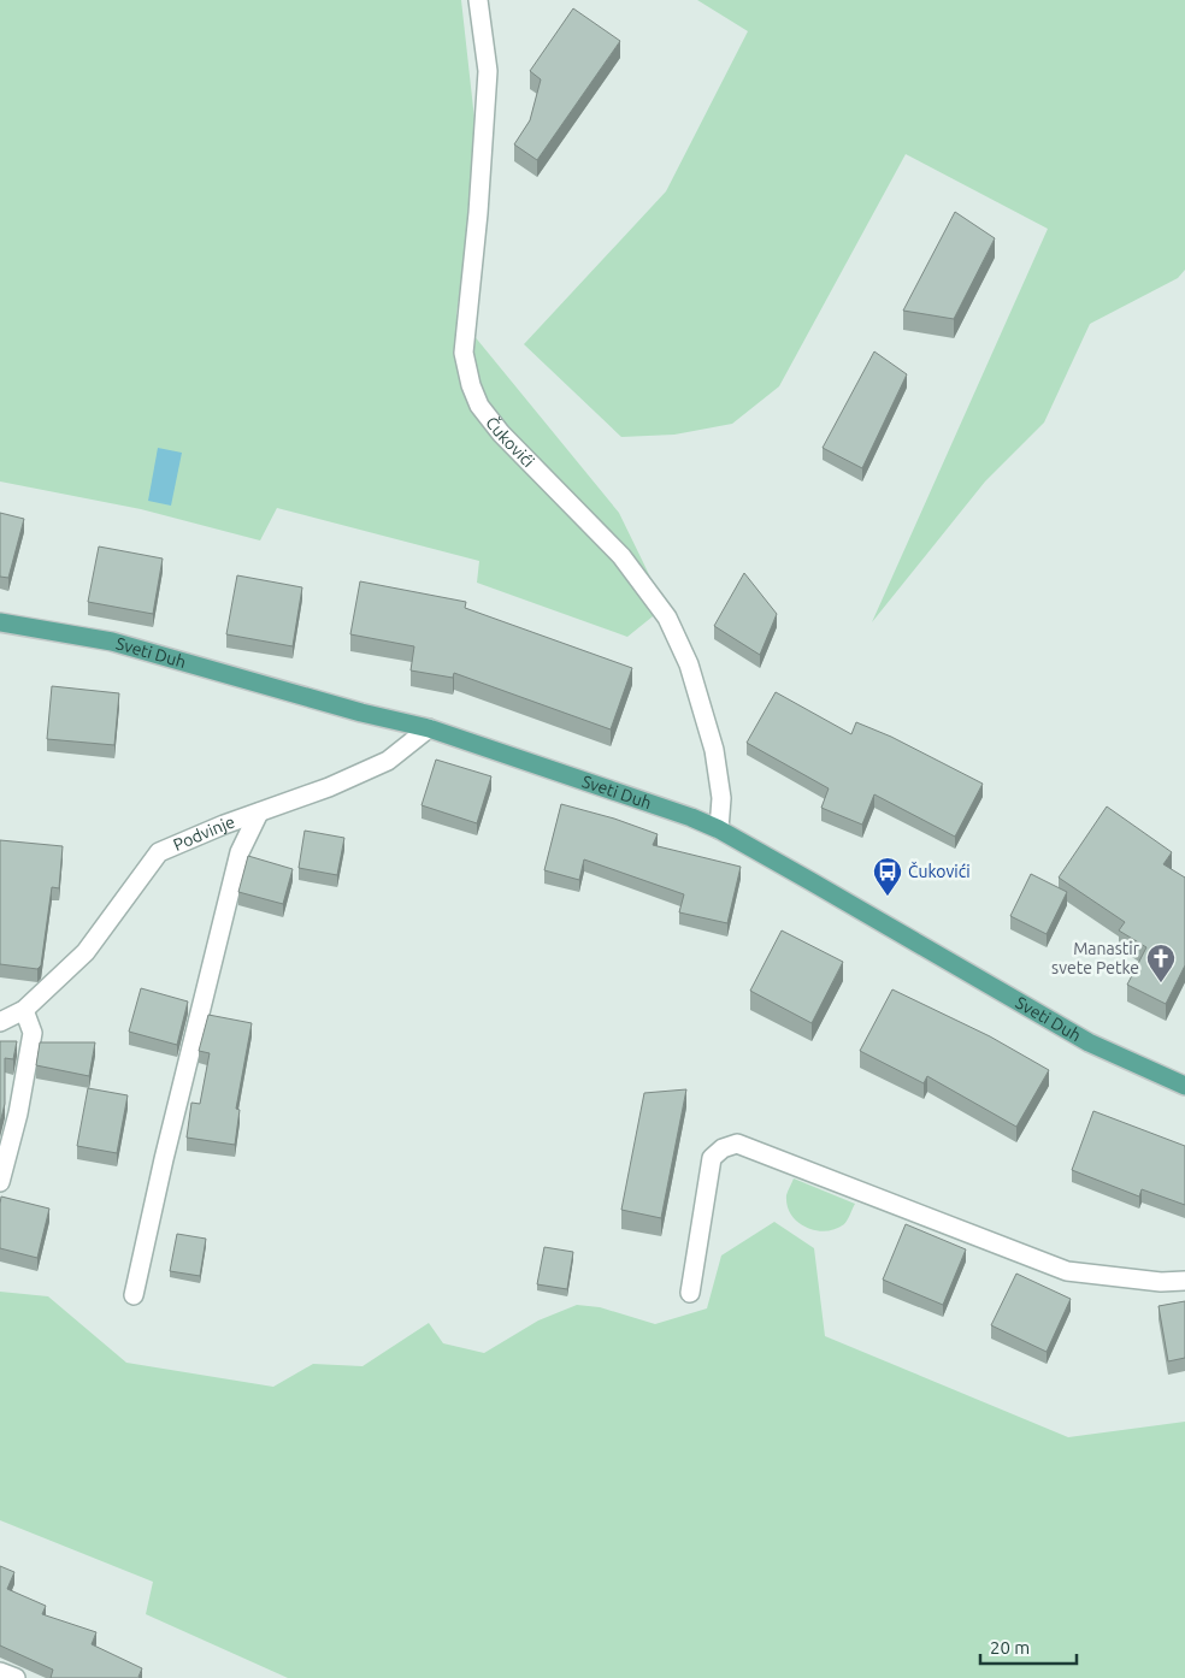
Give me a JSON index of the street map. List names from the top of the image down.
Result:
{
  "streets": {
    "main road": ["Sveti Duh"],
    "street": ["Čukovići", "Podvinje"]
  },
  "crossings": [
    ["Čukovići", "Sveti Duh"],
    ["Sveti Duh", "Podvinje"]
  ],
  "places": {
    "bus stop": ["Čukovići"],
    "church": ["Manastir svete Petke"]
  },
  "scale_bar": "20 m"
}
